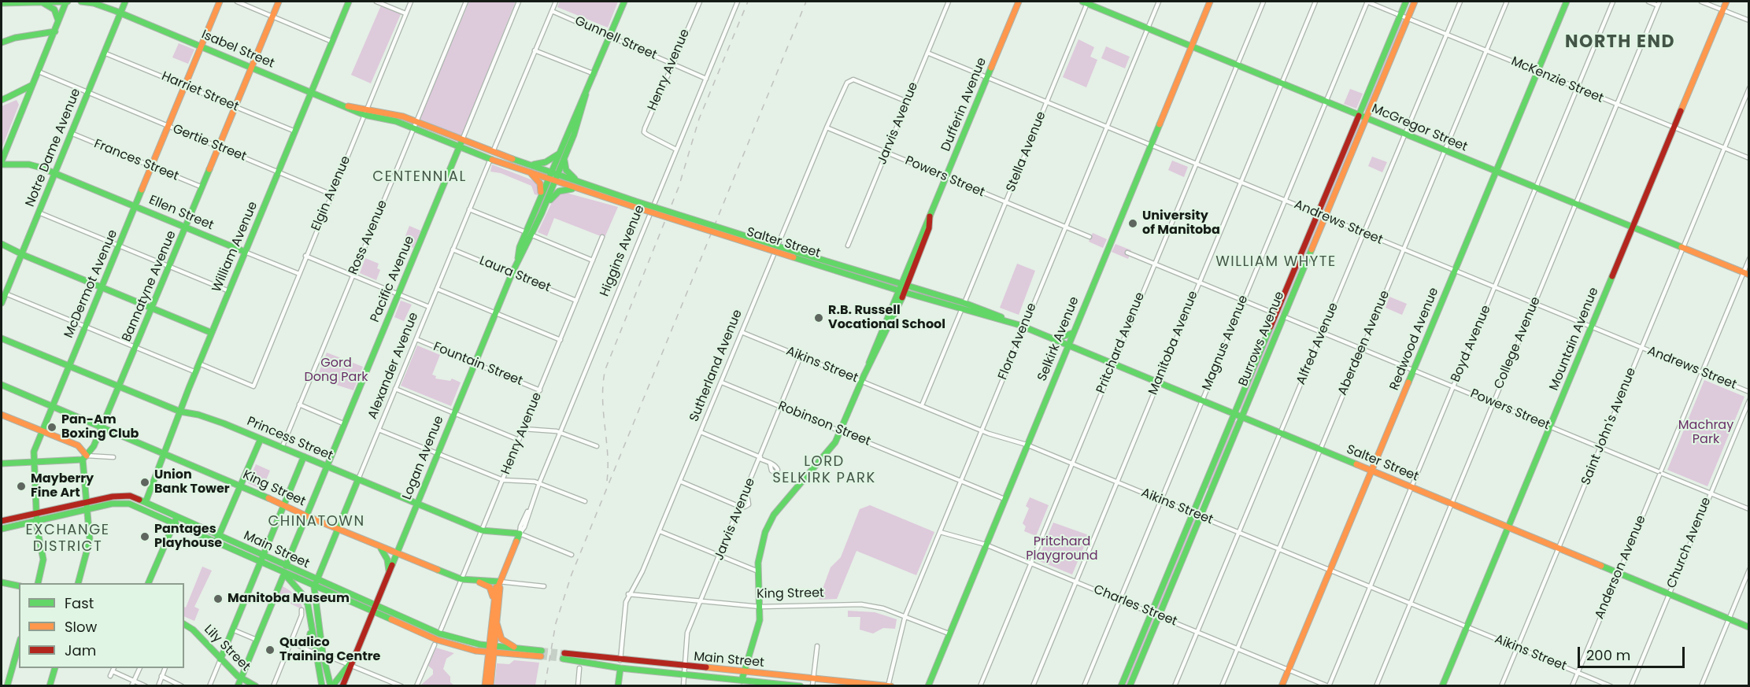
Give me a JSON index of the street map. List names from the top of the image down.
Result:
{
  "streets": {
    "main road": [
      "Isabel Street",
      "Dufferin Avenue",
      "McGregor Street",
      "Notre Dame Avenue",
      "Ellen Street",
      "Salter Street",
      "William Avenue",
      "Higgins Avenue",
      "Pacific Avenue",
      "McDermot Avenue",
      "Bannatyne Avenue",
      "Selkirk Avenue",
      "Burrows Avenue",
      "Redwood Avenue",
      "Mountain Avenue",
      "Alexander Avenue",
      "Princess Street",
      "Logan Avenue",
      "King Street",
      "Main Street",
      "Lily Street"
    ],
    "street": [
      "Gunnell Street",
      "Henry Avenue",
      "McKenzie Street",
      "Harriet Street",
      "Jarvis Avenue",
      "Gertie Street",
      "Stella Avenue",
      "Frances Street",
      "Powers Street",
      "Elgin Avenue",
      "Andrews Street",
      "Ross Avenue",
      "Laura Street",
      "Flora Avenue",
      "Pritchard Avenue",
      "Manitoba Avenue",
      "Magnus Avenue",
      "Aberdeen Avenue",
      "College Avenue",
      "Alfred Avenue",
      "Boyd Avenue",
      "Fountain Street",
      "Aikins Street",
      "Sutherland Avenue",
      "Robinson Street",
      "Saint John's Avenue",
      "Church Avenue",
      "Anderson Avenue",
      "Charles Street"
    ]
  },
  "crossings": [
    ["Gunnell Street", "Henry Avenue"],
    ["Gunnell Street", "Higgins Avenue"],
    ["Gunnell Street", "Logan Avenue"],
    ["Isabel Street", "Notre Dame Avenue"],
    ["Isabel Street", "Elgin Avenue"],
    ["Isabel Street", "Ross Avenue"],
    ["Isabel Street", "Salter Street"],
    ["Isabel Street", "William Avenue"],
    ["Isabel Street", "Pacific Avenue"],
    ["Isabel Street", "McDermot Avenue"],
    ["Isabel Street", "Bannatyne Avenue"],
    ["Isabel Street", "Alexander Avenue"],
    ["Isabel Street", "Logan Avenue"],
    ["Henry Avenue", "Higgins Avenue"],
    ["Henry Avenue", "Laura Street"],
    ["Henry Avenue", "Fountain Street"],
    ["Henry Avenue", "Princess Street"],
    ["Henry Avenue", "King Street"],
    ["McKenzie Street", "Burrows Avenue"],
    ["McKenzie Street", "Redwood Avenue"],
    ["McKenzie Street", "Mountain Avenue"],
    ["McKenzie Street", "Magnus Avenue"],
    ["McKenzie Street", "Aberdeen Avenue"],
    ["McKenzie Street", "College Avenue"],
    ["McKenzie Street", "Alfred Avenue"],
    ["McKenzie Street", "Boyd Avenue"],
    ["McKenzie Street", "Saint John's Avenue"],
    ["Harriet Street", "Notre Dame Avenue"],
    ["Harriet Street", "William Avenue"],
    ["Harriet Street", "McDermot Avenue"],
    ["Harriet Street", "Bannatyne Avenue"],
    ["Dufferin Avenue", "Powers Street"],
    ["Dufferin Avenue", "Andrews Street"],
    ["Dufferin Avenue", "Salter Street"],
    ["Dufferin Avenue", "Aikins Street"],
    ["Dufferin Avenue", "Robinson Street"],
    ["Dufferin Avenue", "King Street"],
    ["Dufferin Avenue", "Main Street"],
    ["Jarvis Avenue", "Powers Street"],
    ["Jarvis Avenue", "Andrews Street"],
    ["Jarvis Avenue", "Aikins Street"],
    ["Jarvis Avenue", "Sutherland Avenue"],
    ["Jarvis Avenue", "Robinson Street"],
    ["Jarvis Avenue", "King Street"],
    ["Jarvis Avenue", "Main Street"],
    ["McGregor Street", "Stella Avenue"],
    ["McGregor Street", "Selkirk Avenue"],
    ["McGregor Street", "Burrows Avenue"],
    ["McGregor Street", "Redwood Avenue"],
    ["McGregor Street", "Mountain Avenue"],
    ["McGregor Street", "Flora Avenue"],
    ["McGregor Street", "Pritchard Avenue"],
    ["McGregor Street", "Manitoba Avenue"],
    ["McGregor Street", "Magnus Avenue"],
    ["McGregor Street", "Aberdeen Avenue"],
    ["McGregor Street", "College Avenue"],
    ["McGregor Street", "Alfred Avenue"],
    ["McGregor Street", "Boyd Avenue"],
    ["McGregor Street", "Saint John's Avenue"],
    ["McGregor Street", "Anderson Avenue"],
    ["Gertie Street", "Notre Dame Avenue"],
    ["Gertie Street", "Elgin Avenue"],
    ["Gertie Street", "William Avenue"],
    ["Gertie Street", "McDermot Avenue"],
    ["Gertie Street", "Bannatyne Avenue"],
    ["Notre Dame Avenue", "Frances Street"],
    ["Notre Dame Avenue", "Ellen Street"],
    ["Stella Avenue", "Powers Street"],
    ["Stella Avenue", "Andrews Street"],
    ["Stella Avenue", "Salter Street"],
    ["Frances Street", "McDermot Avenue"],
    ["Frances Street", "Bannatyne Avenue"],
    ["Powers Street", "Burrows Avenue"],
    ["Powers Street", "Redwood Avenue"],
    ["Powers Street", "Mountain Avenue"],
    ["Powers Street", "Flora Avenue"],
    ["Powers Street", "Aberdeen Avenue"],
    ["Powers Street", "College Avenue"],
    ["Powers Street", "Alfred Avenue"],
    ["Powers Street", "Boyd Avenue"],
    ["Powers Street", "Sutherland Avenue"],
    ["Powers Street", "Saint John's Avenue"],
    ["Powers Street", "Church Avenue"],
    ["Powers Street", "Anderson Avenue"],
    ["Elgin Avenue", "Ellen Street"],
    ["Elgin Avenue", "William Avenue"],
    ["Ellen Street", "William Avenue"],
    ["Ellen Street", "McDermot Avenue"],
    ["Ellen Street", "Bannatyne Avenue"],
    ["Andrews Street", "Selkirk Avenue"],
    ["Andrews Street", "Burrows Avenue"],
    ["Andrews Street", "Redwood Avenue"],
    ["Andrews Street", "Mountain Avenue"],
    ["Andrews Street", "Flora Avenue"],
    ["Andrews Street", "Pritchard Avenue"],
    ["Andrews Street", "Manitoba Avenue"],
    ["Andrews Street", "Magnus Avenue"],
    ["Andrews Street", "Aberdeen Avenue"],
    ["Andrews Street", "College Avenue"],
    ["Andrews Street", "Alfred Avenue"],
    ["Andrews Street", "Boyd Avenue"],
    ["Andrews Street", "Saint John's Avenue"],
    ["Andrews Street", "Anderson Avenue"],
    ["Ross Avenue", "Princess Street"],
    ["Salter Street", "Selkirk Avenue"],
    ["Salter Street", "Burrows Avenue"],
    ["Salter Street", "Redwood Avenue"],
    ["Salter Street", "Mountain Avenue"],
    ["Salter Street", "Flora Avenue"],
    ["Salter Street", "Pritchard Avenue"],
    ["Salter Street", "Manitoba Avenue"],
    ["Salter Street", "Magnus Avenue"],
    ["Salter Street", "Aberdeen Avenue"],
    ["Salter Street", "College Avenue"],
    ["Salter Street", "Alfred Avenue"],
    ["Salter Street", "Boyd Avenue"],
    ["Salter Street", "Saint John's Avenue"],
    ["Salter Street", "Logan Avenue"],
    ["Salter Street", "Church Avenue"],
    ["Salter Street", "Anderson Avenue"],
    ["William Avenue", "Princess Street"],
    ["William Avenue", "King Street"],
    ["William Avenue", "Main Street"],
    ["Higgins Avenue", "Princess Street"],
    ["Higgins Avenue", "King Street"],
    ["Higgins Avenue", "Main Street"],
    ["Laura Street", "Alexander Avenue"],
    ["Laura Street", "Logan Avenue"],
    ["Pacific Avenue", "Princess Street"],
    ["Pacific Avenue", "King Street"],
    ["Pacific Avenue", "Main Street"],
    ["McDermot Avenue", "Princess Street"],
    ["McDermot Avenue", "King Street"],
    ["McDermot Avenue", "Main Street"],
    ["Bannatyne Avenue", "Princess Street"],
    ["Bannatyne Avenue", "King Street"],
    ["Selkirk Avenue", "Aikins Street"],
    ["Selkirk Avenue", "Robinson Street"],
    ["Selkirk Avenue", "King Street"],
    ["Selkirk Avenue", "Charles Street"],
    ["Burrows Avenue", "Aikins Street"],
    ["Burrows Avenue", "Charles Street"],
    ["Redwood Avenue", "Aikins Street"],
    ["Redwood Avenue", "Charles Street"],
    ["Mountain Avenue", "Aikins Street"],
    ["Flora Avenue", "Aikins Street"],
    ["Flora Avenue", "Robinson Street"],
    ["Flora Avenue", "King Street"],
    ["Flora Avenue", "Main Street"],
    ["Flora Avenue", "Charles Street"],
    ["Pritchard Avenue", "Aikins Street"],
    ["Pritchard Avenue", "Charles Street"],
    ["Manitoba Avenue", "Aikins Street"],
    ["Manitoba Avenue", "Charles Street"],
    ["Magnus Avenue", "Aikins Street"],
    ["Magnus Avenue", "Charles Street"],
    ["Aberdeen Avenue", "Aikins Street"],
    ["Aberdeen Avenue", "Charles Street"],
    ["College Avenue", "Aikins Street"],
    ["Alfred Avenue", "Aikins Street"],
    ["Alfred Avenue", "Charles Street"],
    ["Boyd Avenue", "Aikins Street"],
    ["Boyd Avenue", "Charles Street"],
    ["Fountain Street", "Alexander Avenue"],
    ["Fountain Street", "Logan Avenue"],
    ["Aikins Street", "Sutherland Avenue"],
    ["Aikins Street", "Saint John's Avenue"],
    ["Aikins Street", "Anderson Avenue"],
    ["Alexander Avenue", "Princess Street"],
    ["Alexander Avenue", "King Street"],
    ["Alexander Avenue", "Main Street"],
    ["Sutherland Avenue", "Robinson Street"],
    ["Sutherland Avenue", "King Street"],
    ["Sutherland Avenue", "Main Street"],
    ["Princess Street", "Logan Avenue"],
    ["Logan Avenue", "King Street"],
    ["Logan Avenue", "Main Street"]
  ],
  "districts": [
    "NORTH END",
    "CENTENNIAL",
    "WILLIAM WHYTE",
    "LORD SELKIRK PARK",
    "CHINATOWN",
    "EXCHANGE DISTRICT"
  ],
  "parks": ["Gord Dong Park", "Machray Park", "Pritchard Playground"],
  "places": [
    "University of Manitoba",
    "R.B. Russell Vocational School",
    "Pan-Am Boxing Club",
    "Union Bank Tower",
    "Mayberry Fine Art",
    "Pantages Playhouse",
    "Manitoba Museum",
    "Qualico Training Centre"
  ],
  "legend": ["Fast", "Slow", "Jam"],
  "scale_bar": "200 m"
}
